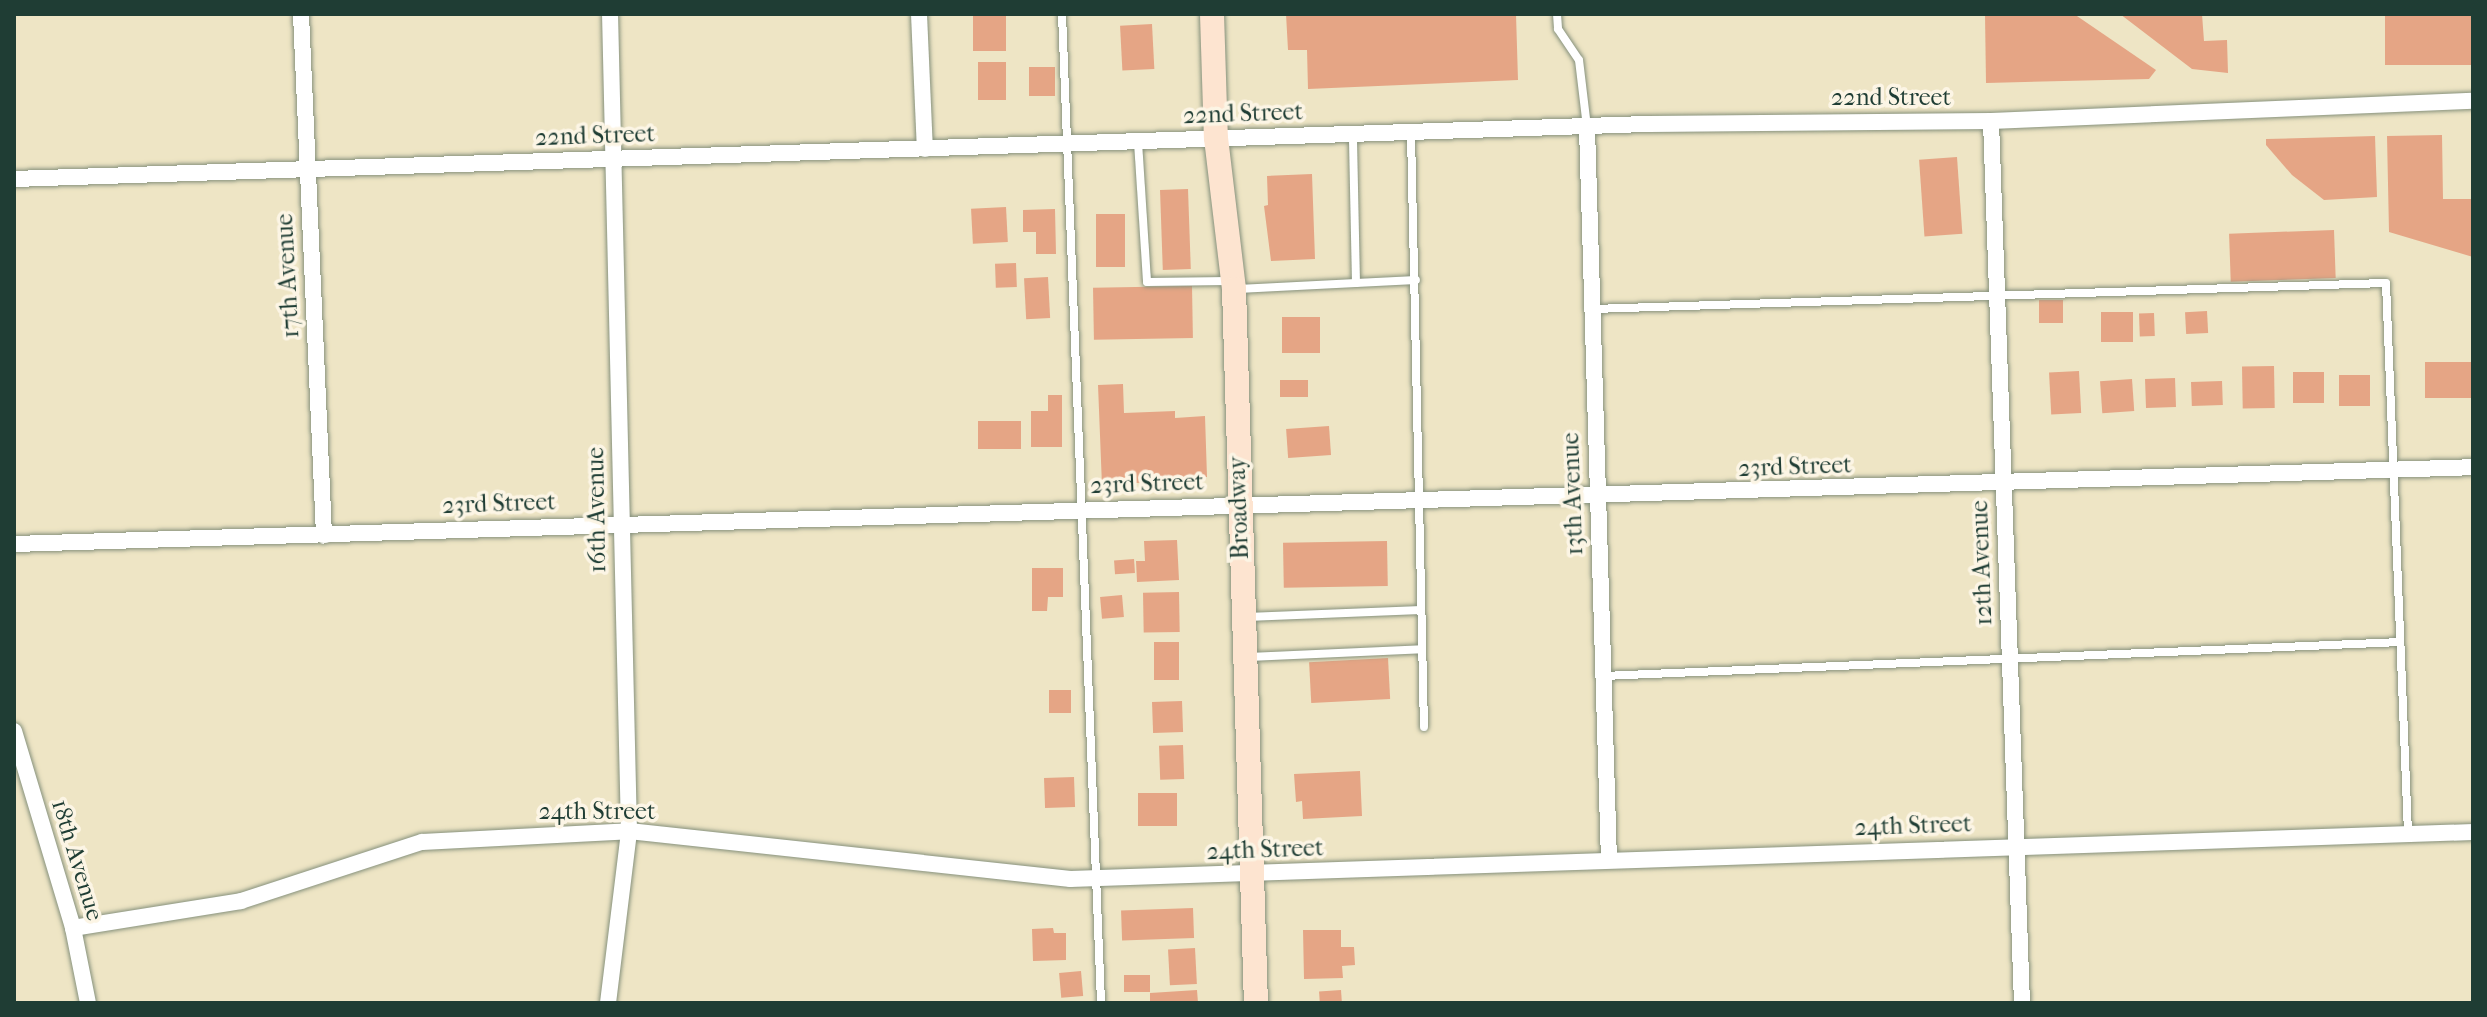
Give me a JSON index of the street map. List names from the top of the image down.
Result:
{
  "streets": {
    "main road": ["Broadway"],
    "street": [
      "22nd Street",
      "17th Avenue",
      "23rd Street",
      "13th Avenue",
      "16th Avenue",
      "12th Avenue",
      "24th Street",
      "18th Avenue"
    ]
  },
  "crossings": [
    ["22nd Street", "17th Avenue"],
    ["22nd Street", "13th Avenue"],
    ["22nd Street", "Broadway"],
    ["22nd Street", "16th Avenue"],
    ["22nd Street", "12th Avenue"],
    ["17th Avenue", "23rd Street"],
    ["23rd Street", "13th Avenue"],
    ["23rd Street", "Broadway"],
    ["23rd Street", "16th Avenue"],
    ["23rd Street", "12th Avenue"],
    ["13th Avenue", "24th Street"],
    ["Broadway", "24th Street"],
    ["16th Avenue", "24th Street"],
    ["12th Avenue", "24th Street"],
    ["24th Street", "18th Avenue"]
  ]
}
